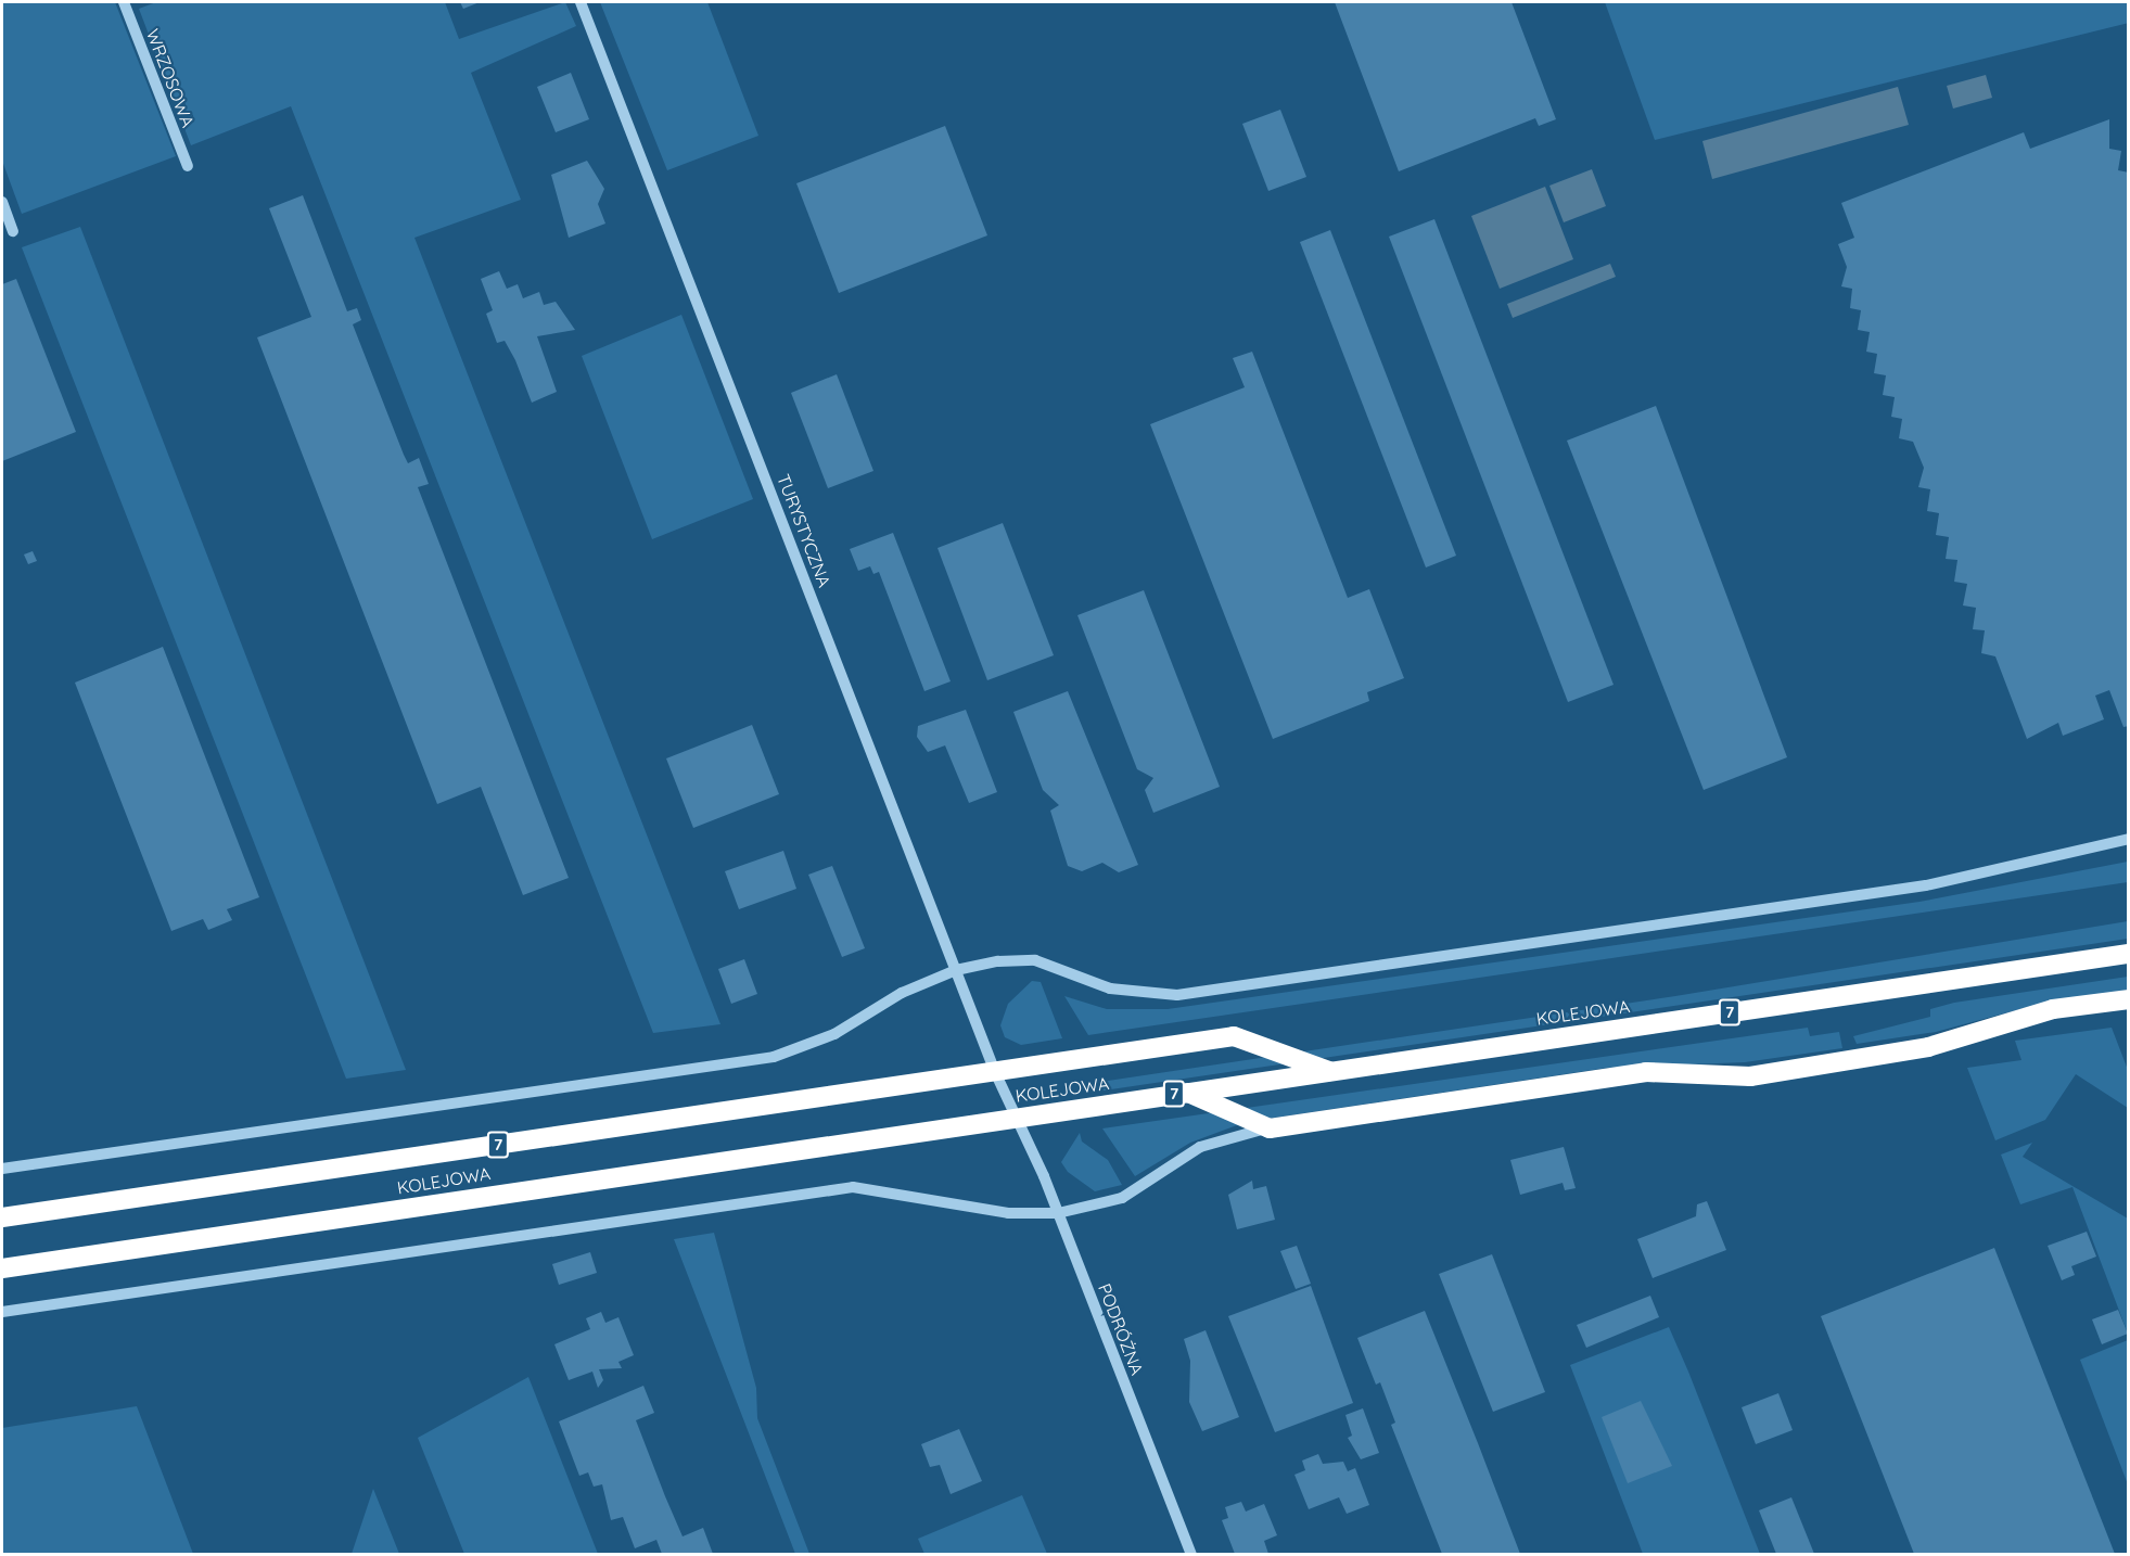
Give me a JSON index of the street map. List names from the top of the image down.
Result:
{
  "streets": {
    "highway": ["KOLEJOWA", "7"],
    "street": ["WRZOSOWA", "TURYSTYCZNA", "PODRÓŻNA"]
  },
  "crossings": [
    ["TURYSTYCZNA", "KOLEJOWA"],
    ["TURYSTYCZNA", "PODRÓŻNA"],
    ["KOLEJOWA", "PODRÓŻNA"]
  ]
}
